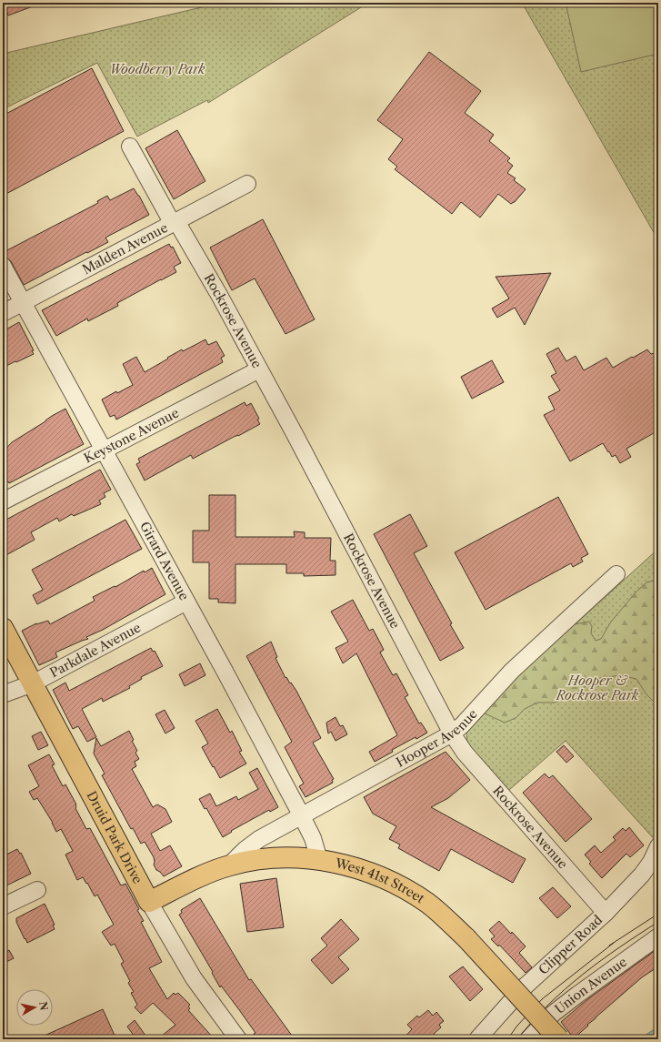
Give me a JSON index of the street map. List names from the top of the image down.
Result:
{
  "streets": {
    "main road": ["Druid Park Drive", "West 41st Street"],
    "street": [
      "Malden Avenue",
      "Rockrose Avenue",
      "Keystone Avenue",
      "Girard Avenue",
      "Parkdale Avenue",
      "Hooper Avenue",
      "Clipper Road",
      "Union Avenue"
    ]
  },
  "crossings": [
    ["Malden Avenue", "Rockrose Avenue"],
    ["Malden Avenue", "Girard Avenue"],
    ["Rockrose Avenue", "Keystone Avenue"],
    ["Rockrose Avenue", "Hooper Avenue"],
    ["Rockrose Avenue", "Clipper Road"],
    ["Keystone Avenue", "Girard Avenue"],
    ["Girard Avenue", "Parkdale Avenue"],
    ["Girard Avenue", "Hooper Avenue"],
    ["Girard Avenue", "West 41st Street"],
    ["Parkdale Avenue", "Druid Park Drive"],
    ["Hooper Avenue", "West 41st Street"],
    ["Druid Park Drive", "West 41st Street"]
  ],
  "parks": ["Woodberry Park", "Hooper & Rockrose Park"],
  "north": "right"
}
